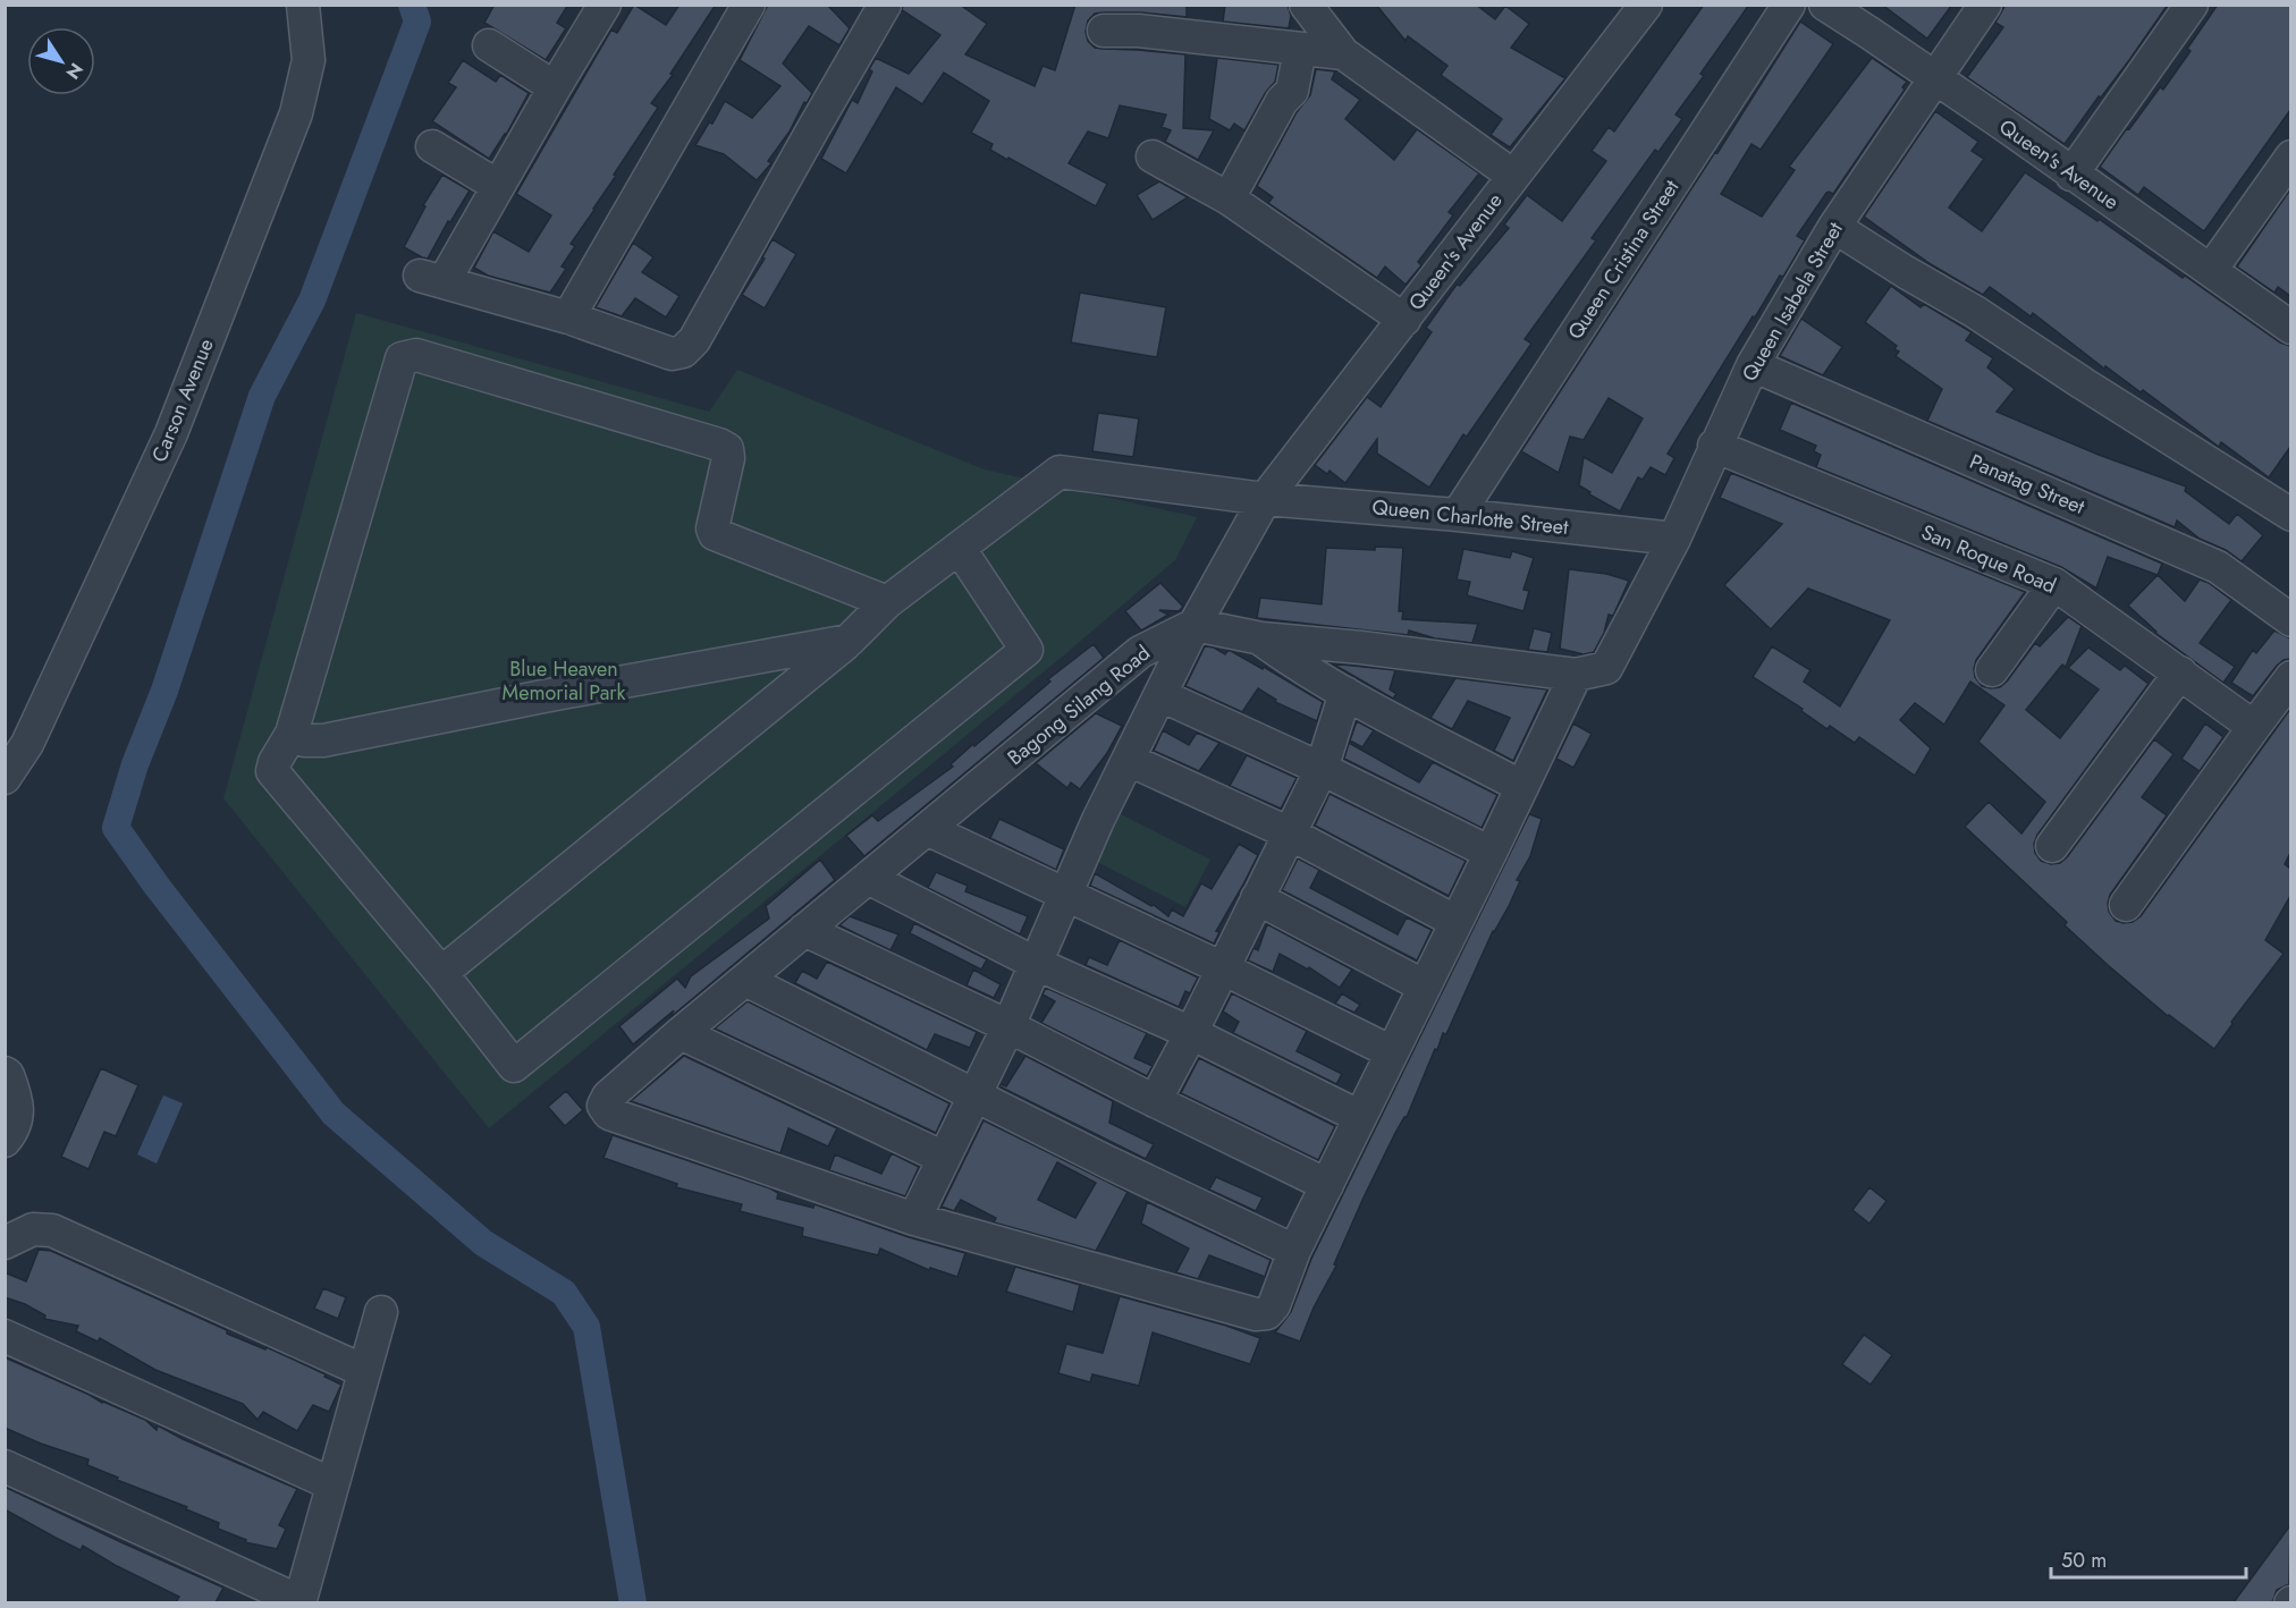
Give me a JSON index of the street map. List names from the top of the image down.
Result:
{
  "streets": {
    "street": [
      "Queen's Avenue",
      "Queen Cristina Street",
      "Queen Isabela Street",
      "Carson Avenue",
      "Panatag Street",
      "Queen Charlotte Street",
      "San Roque Road",
      "Bagong Silang Road"
    ]
  },
  "crossings": [
    ["Queen's Avenue", "Queen Isabela Street"],
    ["Queen's Avenue", "Queen Charlotte Street"],
    ["Queen's Avenue", "Bagong Silang Road"],
    ["Queen Cristina Street", "Queen Charlotte Street"],
    ["Queen Isabela Street", "Panatag Street"],
    ["Queen Isabela Street", "Queen Charlotte Street"],
    ["Queen Isabela Street", "San Roque Road"]
  ],
  "parks": ["Blue Heaven Memorial Park"],
  "scale_bar": "50 m",
  "north": "bottom right"
}
